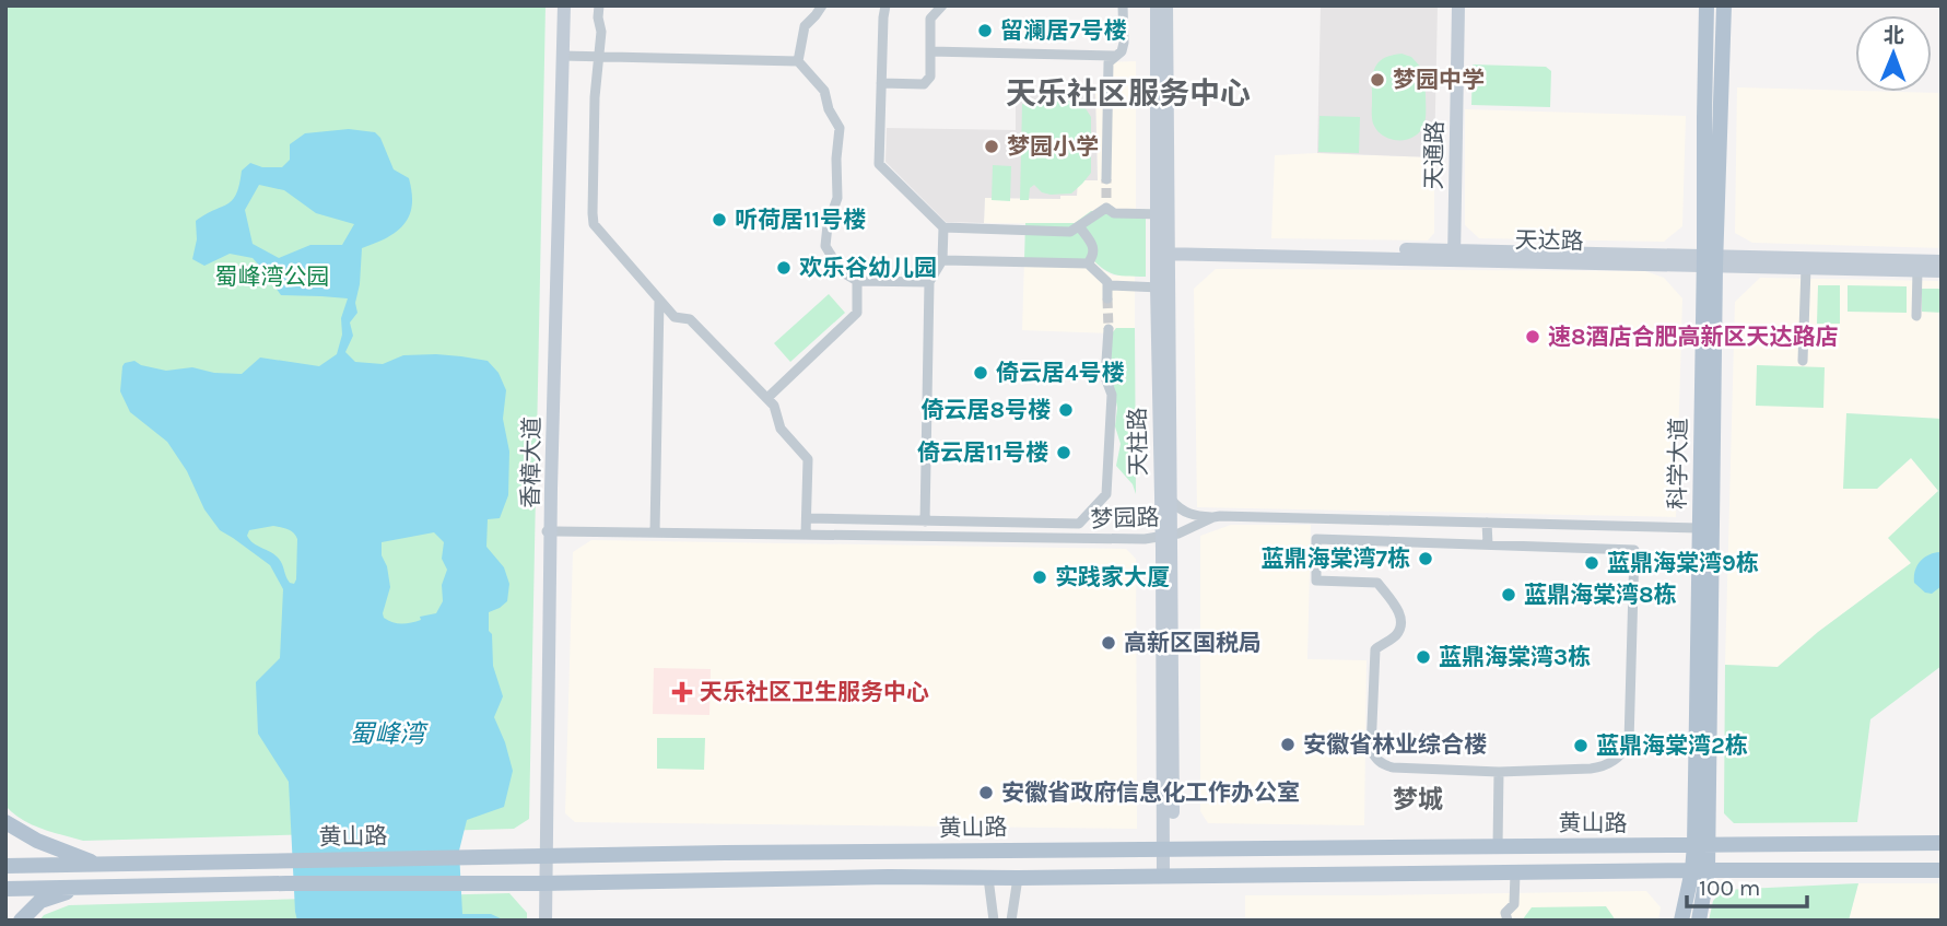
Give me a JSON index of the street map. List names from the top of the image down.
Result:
{
  "streets": {
    "main road": ["科学大道", "黄山路"],
    "street": [
      "天通路",
      "天达路",
      "天柱路",
      "香樟大道",
      "梦园路"
    ]
  },
  "crossings": [
    ["天通路", "天达路"],
    ["天达路", "天柱路"],
    ["天达路", "科学大道"],
    ["天柱路", "梦园路"],
    ["天柱路", "黄山路"],
    ["香樟大道", "梦园路"],
    ["香樟大道", "黄山路"],
    ["科学大道", "梦园路"],
    ["科学大道", "黄山路"]
  ],
  "districts": ["天乐社区服务中心", "梦城"],
  "water": ["蜀峰湾"],
  "parks": ["蜀峰湾公园"],
  "places": {
    "other": [
      "留澜居7号楼",
      "梦园中学",
      "梦园小学",
      "听荷居11号楼",
      "欢乐谷幼儿园",
      "速8酒店合肥高新区天达路店",
      "倚云居4号楼",
      "倚云居8号楼",
      "倚云居11号楼",
      "蓝鼎海棠湾7栋",
      "蓝鼎海棠湾9栋",
      "实践家大厦",
      "蓝鼎海棠湾8栋",
      "高新区国税局",
      "蓝鼎海棠湾3栋",
      "安徽省林业综合楼",
      "蓝鼎海棠湾2栋",
      "安徽省政府信息化工作办公室"
    ],
    "health": ["天乐社区卫生服务中心"]
  },
  "scale_bar": "100 m",
  "north": "top"
}
